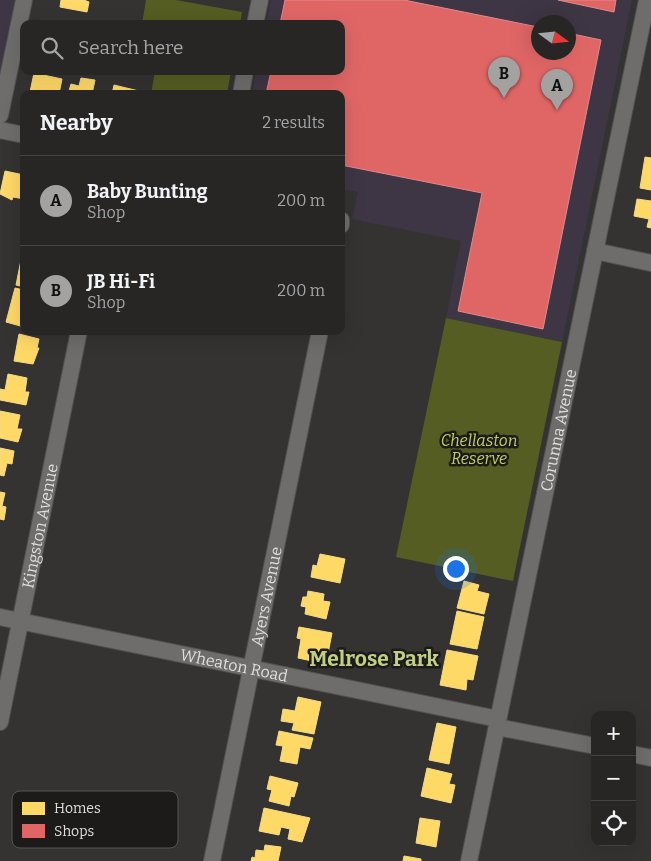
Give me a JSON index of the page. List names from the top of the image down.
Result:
{
  "streets": {
    "street": [
      "Corunna Avenue",
      "Kingston Avenue",
      "Ayers Avenue",
      "Wheaton Road"
    ]
  },
  "crossings": [
    ["Corunna Avenue", "Wheaton Road"],
    ["Kingston Avenue", "Wheaton Road"],
    ["Ayers Avenue", "Wheaton Road"]
  ],
  "districts": ["Melrose Park"],
  "parks": ["Chellaston Reserve"],
  "legend": ["Homes", "Shops"],
  "north": "right",
  "page": {
    "search": "Search here",
    "pins": ["B", "A"],
    "heading": ["Nearby", "2 results"],
    "list": [
      {
        "mark": "A",
        "name": "Baby Bunting",
        "note": "Shop",
        "value": "200 m"
      },
      {
        "mark": "B",
        "name": "JB Hi-Fi",
        "note": "Shop",
        "value": "200 m"
      }
    ],
    "map_buttons": ["+", "−"]
  }
}
